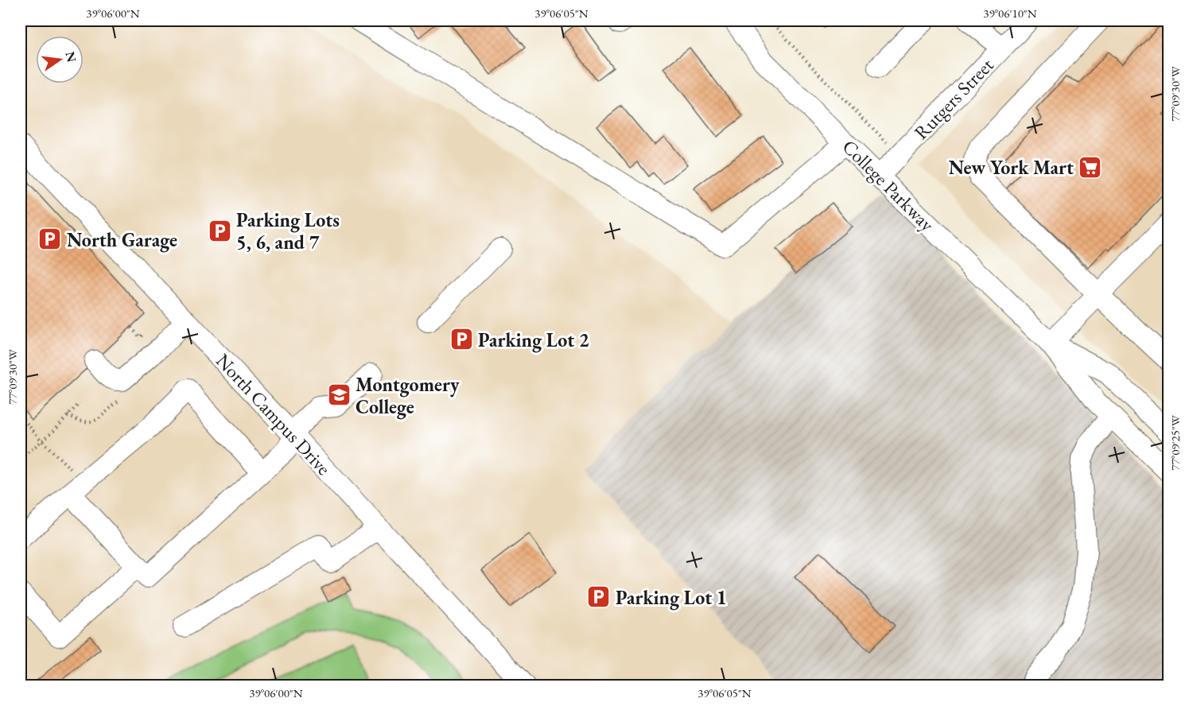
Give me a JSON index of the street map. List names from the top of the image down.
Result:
{
  "streets": {
    "street": ["Rutgers Street", "College Parkway", "North Campus Drive"]
  },
  "crossings": [
    ["Rutgers Street", "College Parkway"]
  ],
  "places": {
    "supermarket": ["New York Mart"],
    "parking": [
      "Parking Lots 5, 6, and 7",
      "North Garage",
      "Parking Lot 2",
      "Parking Lot 1"
    ],
    "school or university": ["Montgomery College"]
  },
  "north": "right",
  "coordinates": [
    "39°06'00\"N",
    "39°06'05\"N",
    "39°06'10\"N",
    "77°09'30\"W",
    "77°09'25\"W"
  ]
}
